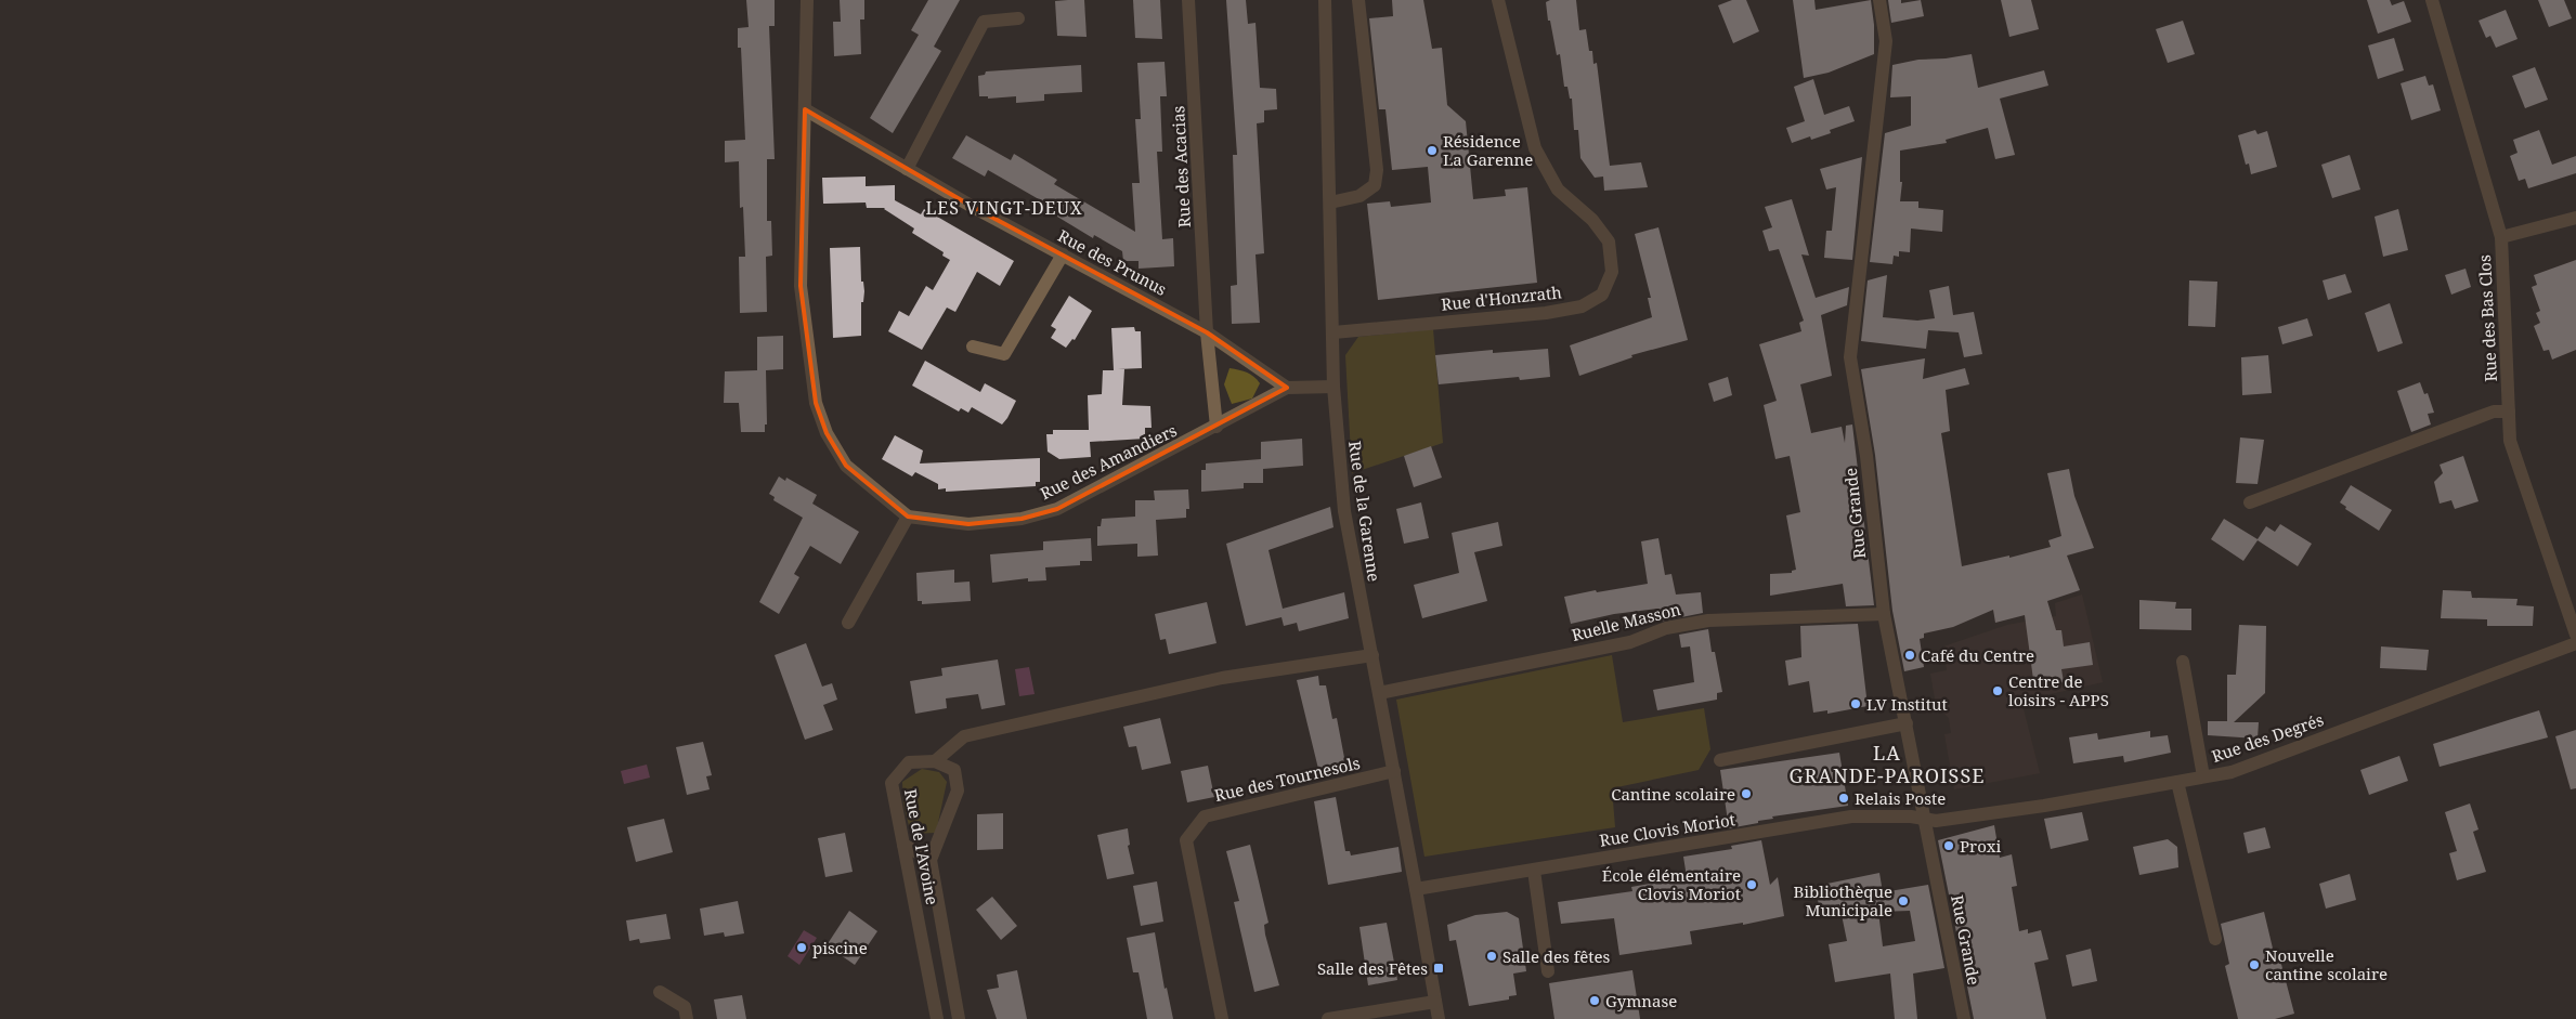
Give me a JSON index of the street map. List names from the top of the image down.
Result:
{
  "streets": {
    "street": [
      "Rue des Acacias",
      "Rue des Prunus",
      "Rue d'Honzrath",
      "Rue des Bas Clos",
      "Rue des Amandiers",
      "Rue de la Garenne",
      "Rue Grande",
      "Ruelle Masson",
      "Rue des Degrés",
      "Rue des Tournesols",
      "Rue Clovis Moriot",
      "Rue de l'Avoine"
    ]
  },
  "crossings": [
    ["Rue des Acacias", "Rue des Prunus"],
    ["Rue des Acacias", "Rue des Amandiers"],
    ["Rue des Prunus", "Rue des Amandiers"],
    ["Rue d'Honzrath", "Rue de la Garenne"],
    ["Rue des Amandiers", "Rue de la Garenne"],
    ["Rue de la Garenne", "Ruelle Masson"],
    ["Rue de la Garenne", "Rue des Tournesols"],
    ["Rue de la Garenne", "Rue Clovis Moriot"],
    ["Rue Grande", "Ruelle Masson"],
    ["Rue Grande", "Rue des Degrés"],
    ["Rue Grande", "Rue Clovis Moriot"],
    ["Rue des Degrés", "Rue Clovis Moriot"]
  ],
  "districts": ["LES VINGT-DEUX", "LA GRANDE-PAROISSE"],
  "places": {
    "other": [
      "Résidence La Garenne",
      "Café du Centre",
      "Centre de loisirs - APPS",
      "LV Institut",
      "Cantine scolaire",
      "Relais Poste",
      "Proxi",
      "École élémentaire Clovis Moriot",
      "Bibliothèque Municipale",
      "piscine",
      "Salle des fêtes",
      "Nouvelle cantine scolaire",
      "Gymnase"
    ],
    "transit": ["Salle des Fêtes"]
  }
}
